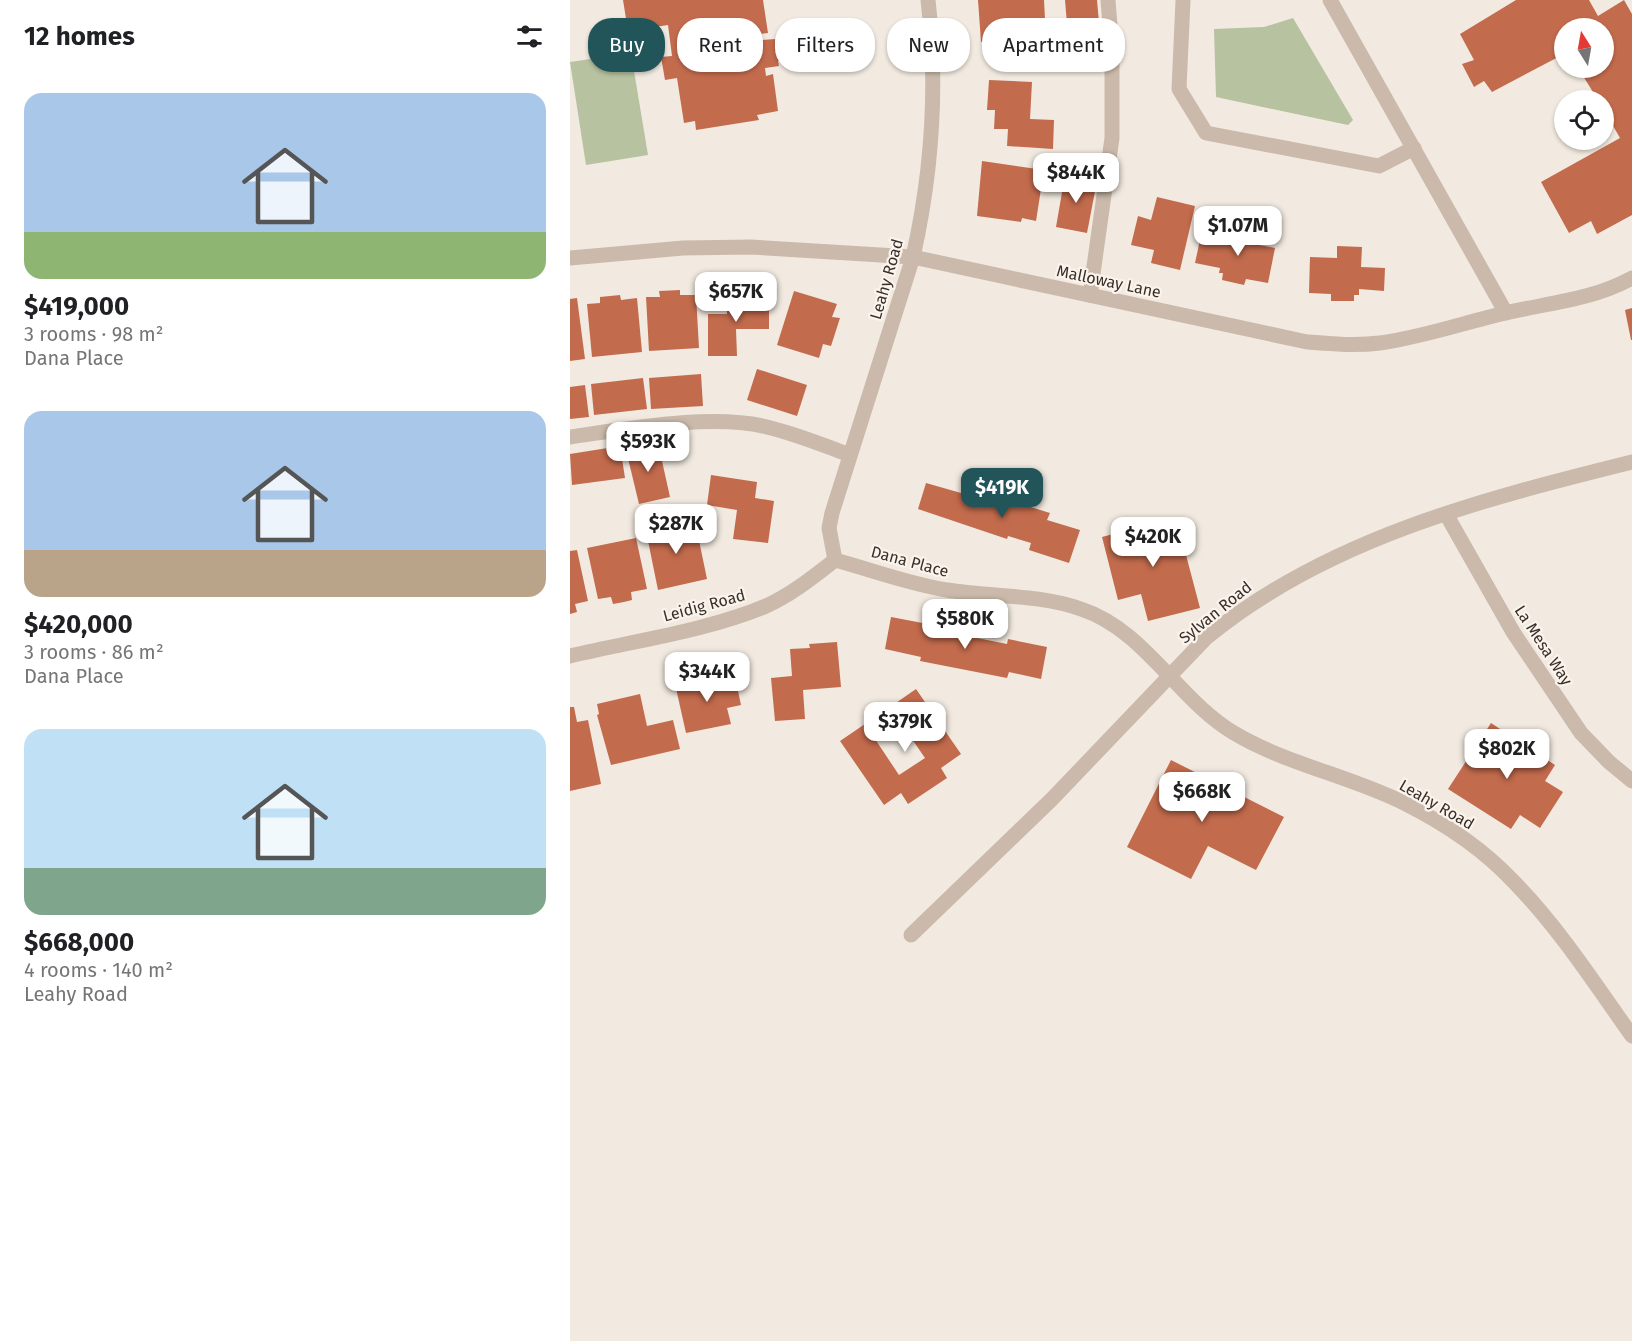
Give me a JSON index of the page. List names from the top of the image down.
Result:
{
  "streets": {
    "street": [
      "Leahy Road",
      "Malloway Lane",
      "Dana Place",
      "Leidig Road",
      "Sylvan Road",
      "La Mesa Way"
    ]
  },
  "crossings": [
    ["Leahy Road", "Malloway Lane"],
    ["Leahy Road", "Dana Place"],
    ["Leahy Road", "Leidig Road"],
    ["Leahy Road", "Sylvan Road"],
    ["Dana Place", "Leidig Road"],
    ["Dana Place", "Sylvan Road"],
    ["Sylvan Road", "La Mesa Way"]
  ],
  "north": "top",
  "page": {
    "heading": "12 homes",
    "chip": [
      "Buy",
      "Rent",
      "Filters",
      "New",
      "Apartment"
    ],
    "list": [
      {
        "name": "$419,000",
        "note": "3 rooms · 98 m² · Dana Place"
      },
      {
        "name": "$420,000",
        "note": "3 rooms · 86 m² · Dana Place"
      },
      {
        "name": "$668,000",
        "note": "4 rooms · 140 m² · Leahy Road"
      }
    ],
    "price": [
      "$844K",
      "$1.07M",
      "$657K",
      "$593K",
      "$419K",
      "$287K",
      "$420K",
      "$580K",
      "$344K",
      "$379K",
      "$802K",
      "$668K"
    ]
  }
}
